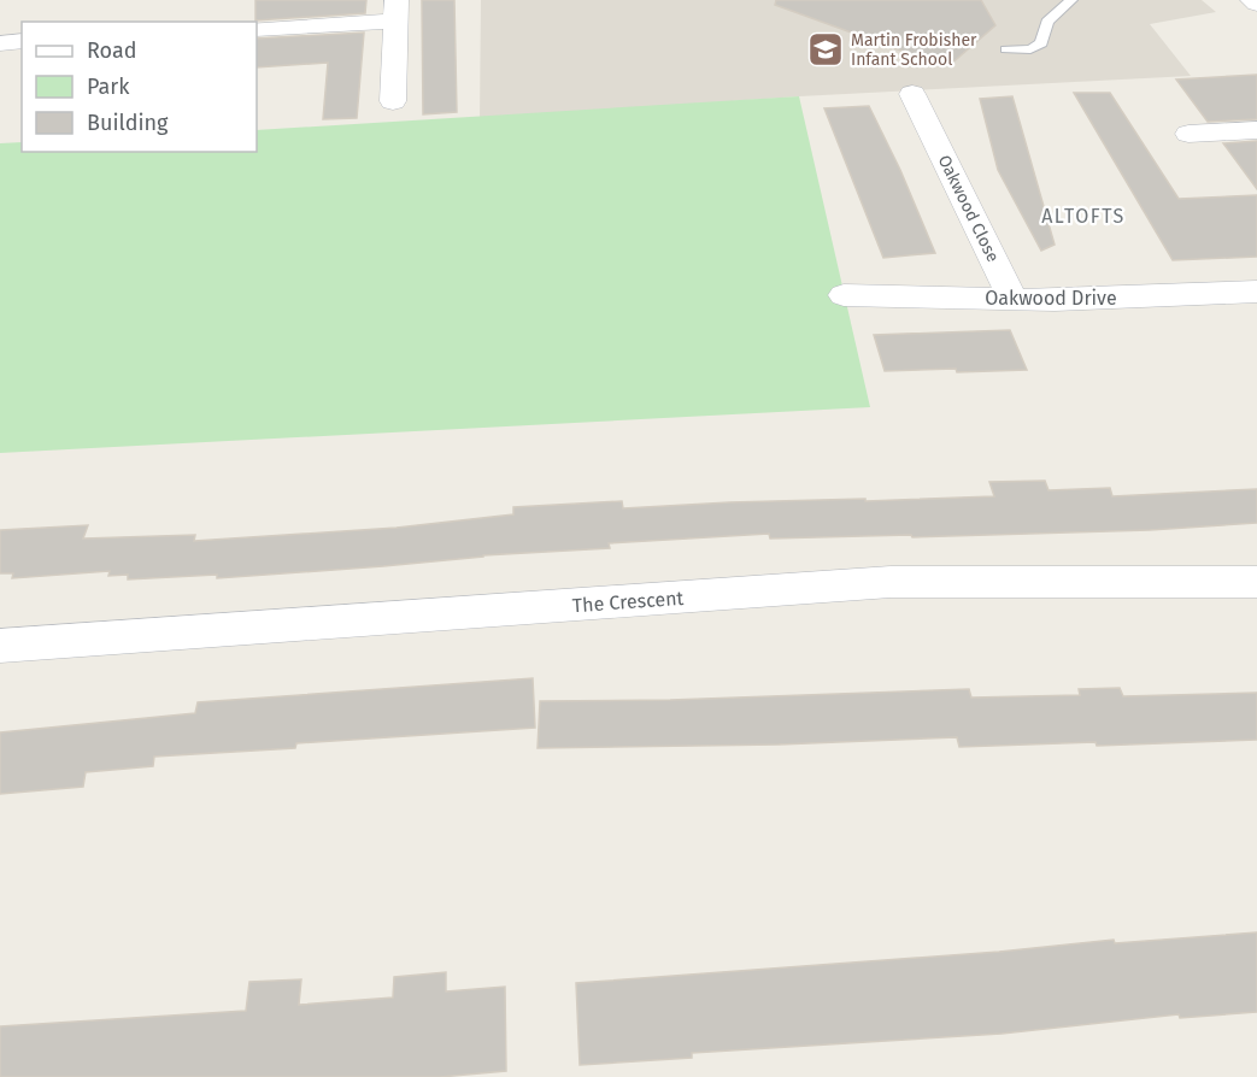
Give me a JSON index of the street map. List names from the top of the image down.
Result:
{
  "streets": {
    "street": ["Oakwood Close", "Oakwood Drive", "The Crescent"]
  },
  "crossings": [
    ["Oakwood Close", "Oakwood Drive"]
  ],
  "districts": ["ALTOFTS"],
  "places": {
    "school or university": ["Martin Frobisher Infant School"]
  },
  "legend": ["Road", "Park", "Building"]
}
